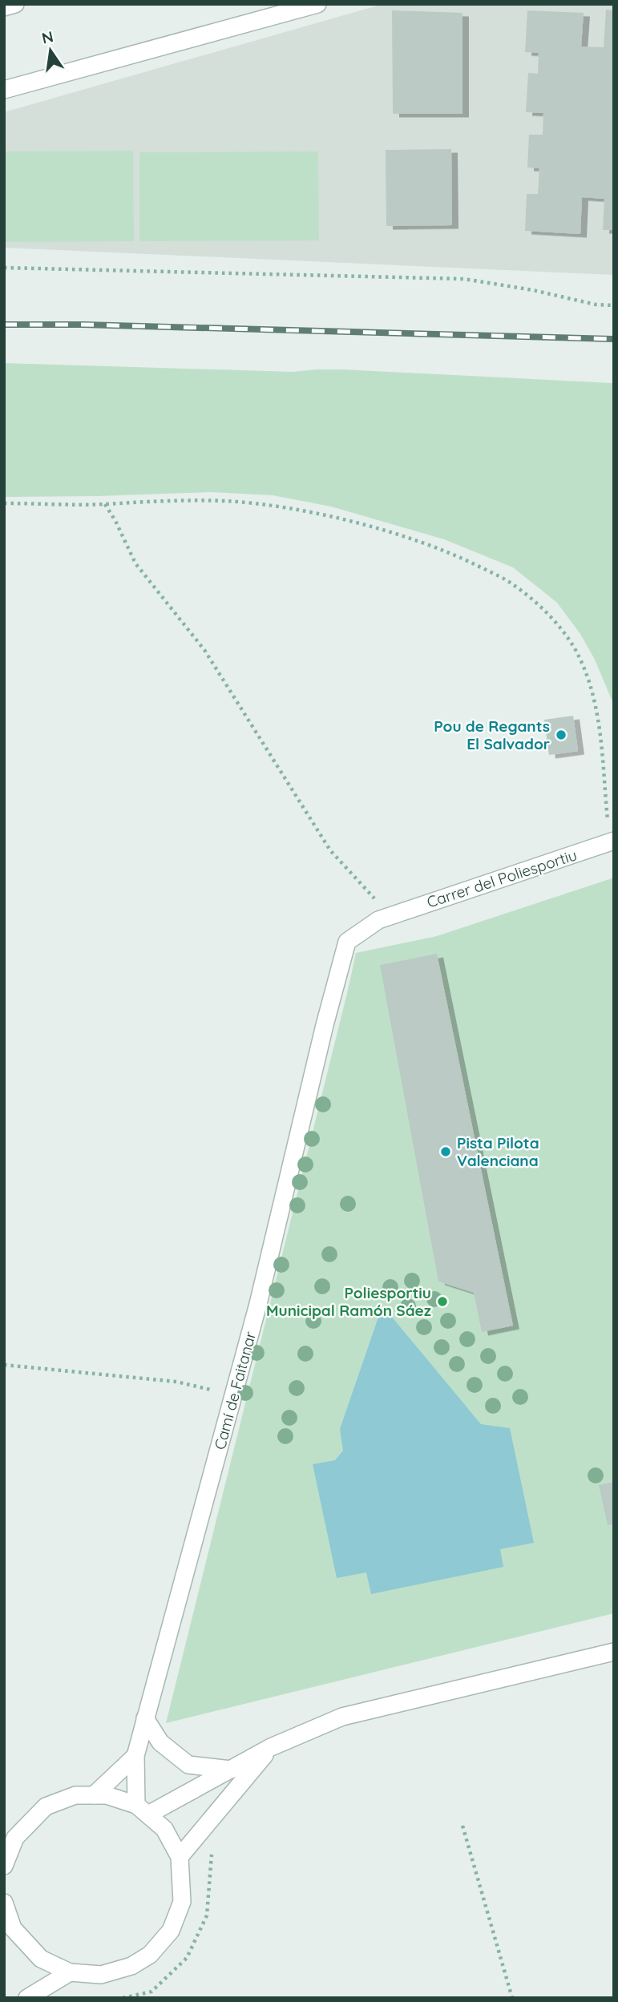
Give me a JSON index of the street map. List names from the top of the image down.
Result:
{
  "streets": {
    "street": ["Carrer del Poliesportiu", "Camí de Faitanar"]
  },
  "crossings": [
    ["Carrer del Poliesportiu", "Camí de Faitanar"]
  ],
  "places": ["Pou de Regants El Salvador", "Pista Pilota Valenciana", "Poliesportiu Municipal Ramón Sáez"],
  "north": "top"
}
